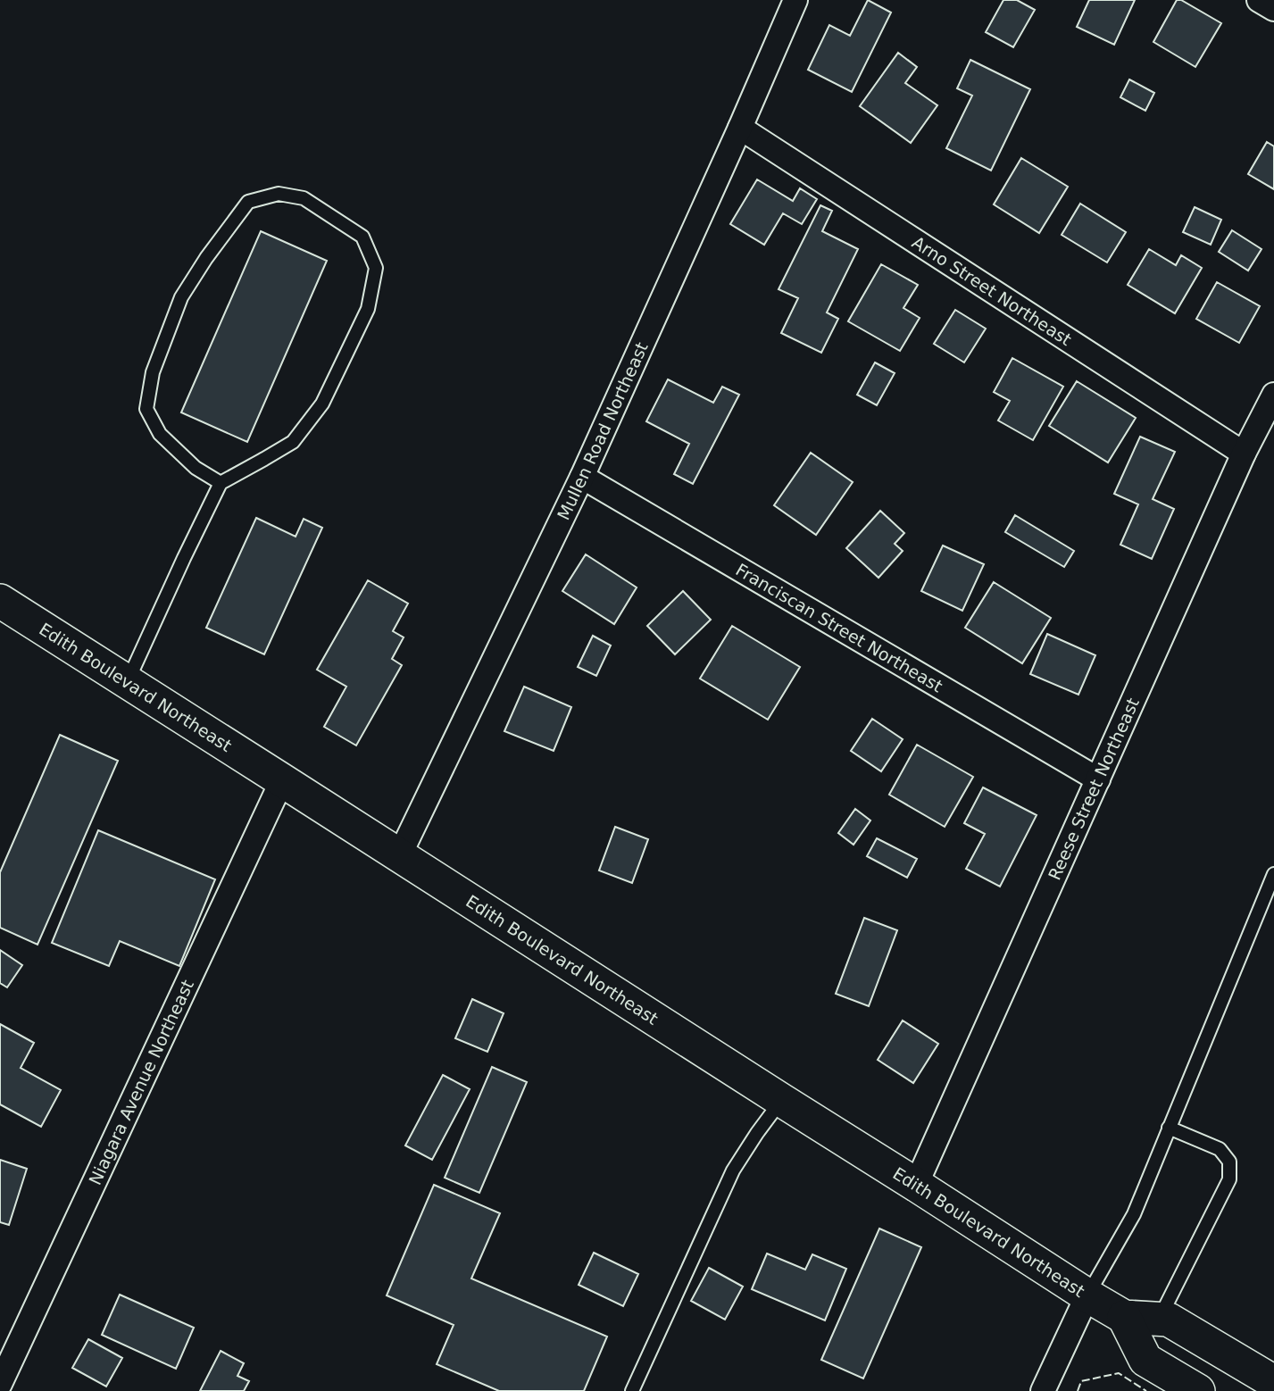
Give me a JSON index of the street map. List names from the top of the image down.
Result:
{
  "streets": {
    "street": [
      "Arno Street Northeast",
      "Mullen Road Northeast",
      "Franciscan Street Northeast",
      "Edith Boulevard Northeast",
      "Reese Street Northeast",
      "Niagara Avenue Northeast"
    ]
  },
  "crossings": [
    ["Arno Street Northeast", "Mullen Road Northeast"],
    ["Arno Street Northeast", "Reese Street Northeast"],
    ["Mullen Road Northeast", "Franciscan Street Northeast"],
    ["Mullen Road Northeast", "Edith Boulevard Northeast"],
    ["Franciscan Street Northeast", "Reese Street Northeast"],
    ["Edith Boulevard Northeast", "Reese Street Northeast"],
    ["Edith Boulevard Northeast", "Niagara Avenue Northeast"]
  ]
}
